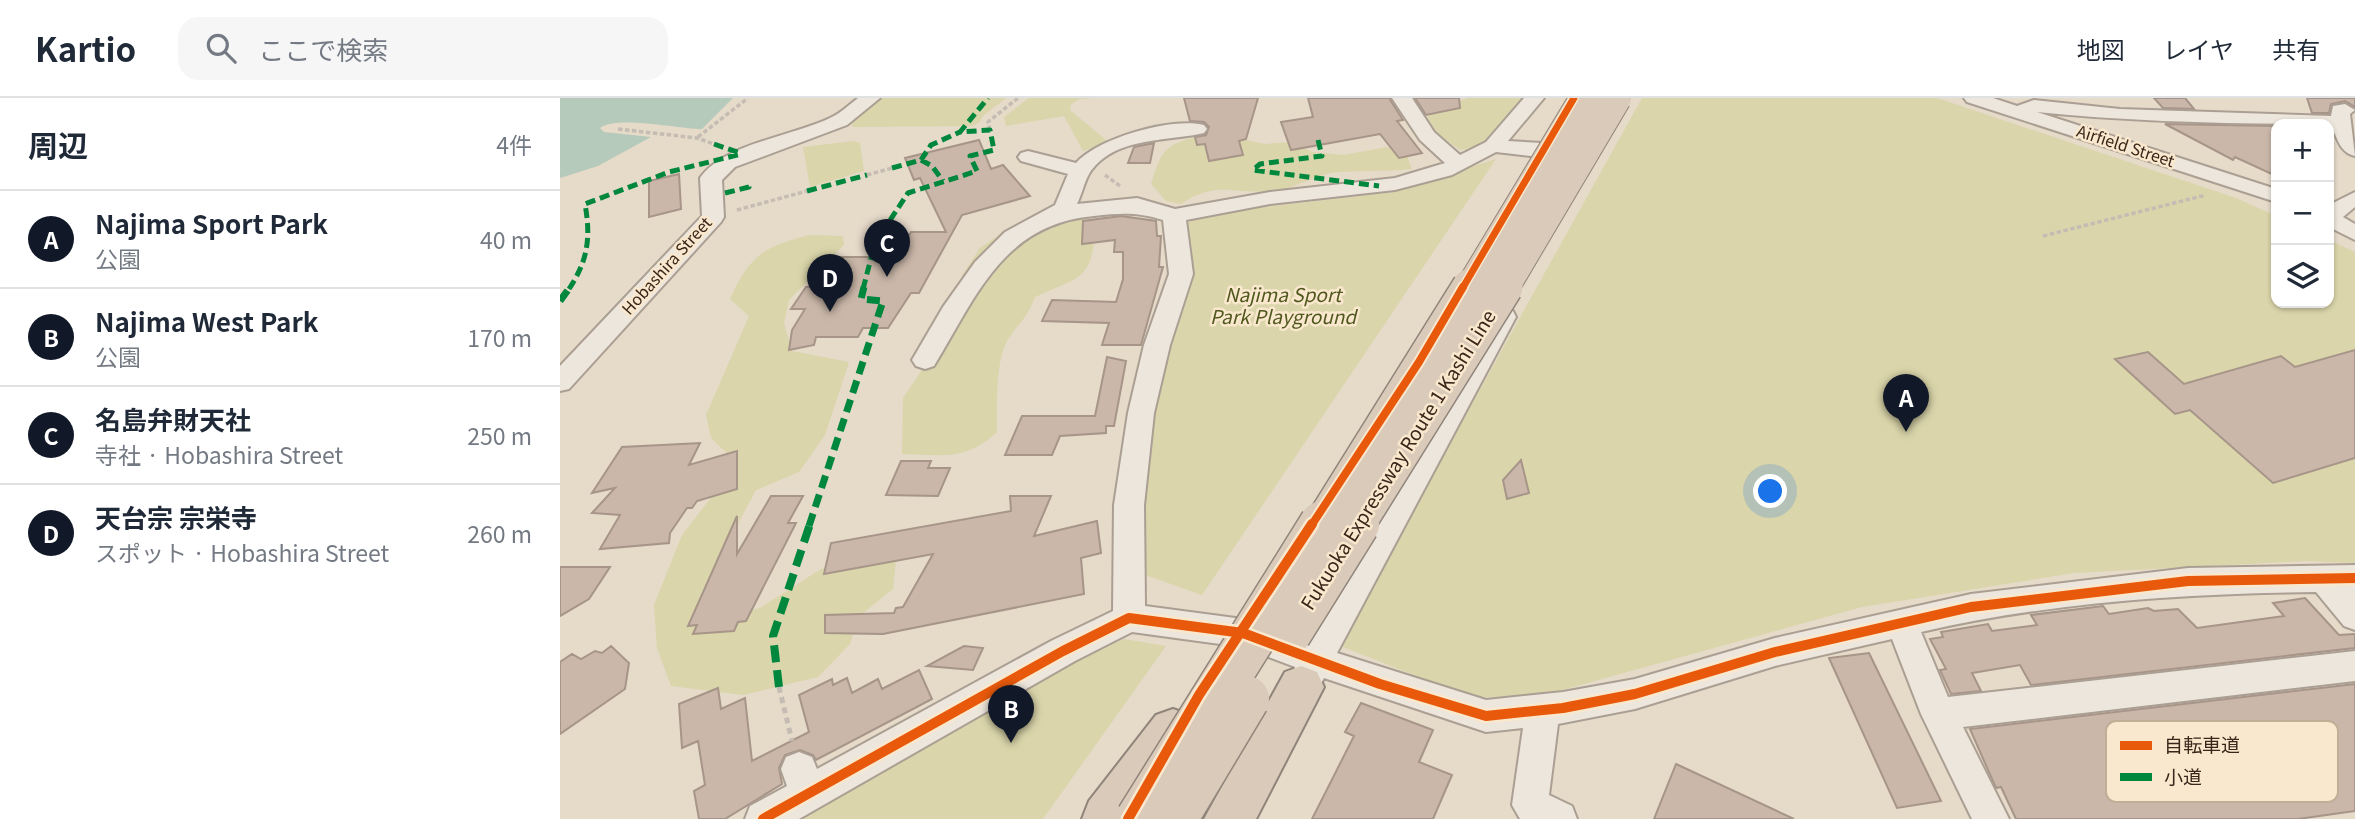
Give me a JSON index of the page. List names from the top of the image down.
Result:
{
  "streets": {
    "highway": ["Fukuoka Expressway Route 1 Kashi Line"],
    "street": ["Airfield Street", "Hobashira Street"]
  },
  "parks": ["Najima Sport Park Playground"],
  "legend": ["自転車道", "小道"],
  "page": {
    "header": "Kartio",
    "search": "ここで検索",
    "nav": ["地図", "レイヤ", "共有"],
    "heading": ["周辺", "4件"],
    "map_buttons": ["+", "−"],
    "list": [
      {
        "mark": "A",
        "name": "Najima Sport Park",
        "note": "公園",
        "value": "40 m"
      },
      {
        "mark": "B",
        "name": "Najima West Park",
        "note": "公園",
        "value": "170 m"
      },
      {
        "mark": "C",
        "name": "名島弁財天社",
        "note": "寺社 · Hobashira Street",
        "value": "250 m"
      },
      {
        "mark": "D",
        "name": "天台宗 宗栄寺",
        "note": "スポット · Hobashira Street",
        "value": "260 m"
      }
    ],
    "pins": [
      "C",
      "D",
      "A",
      "B"
    ]
  }
}
